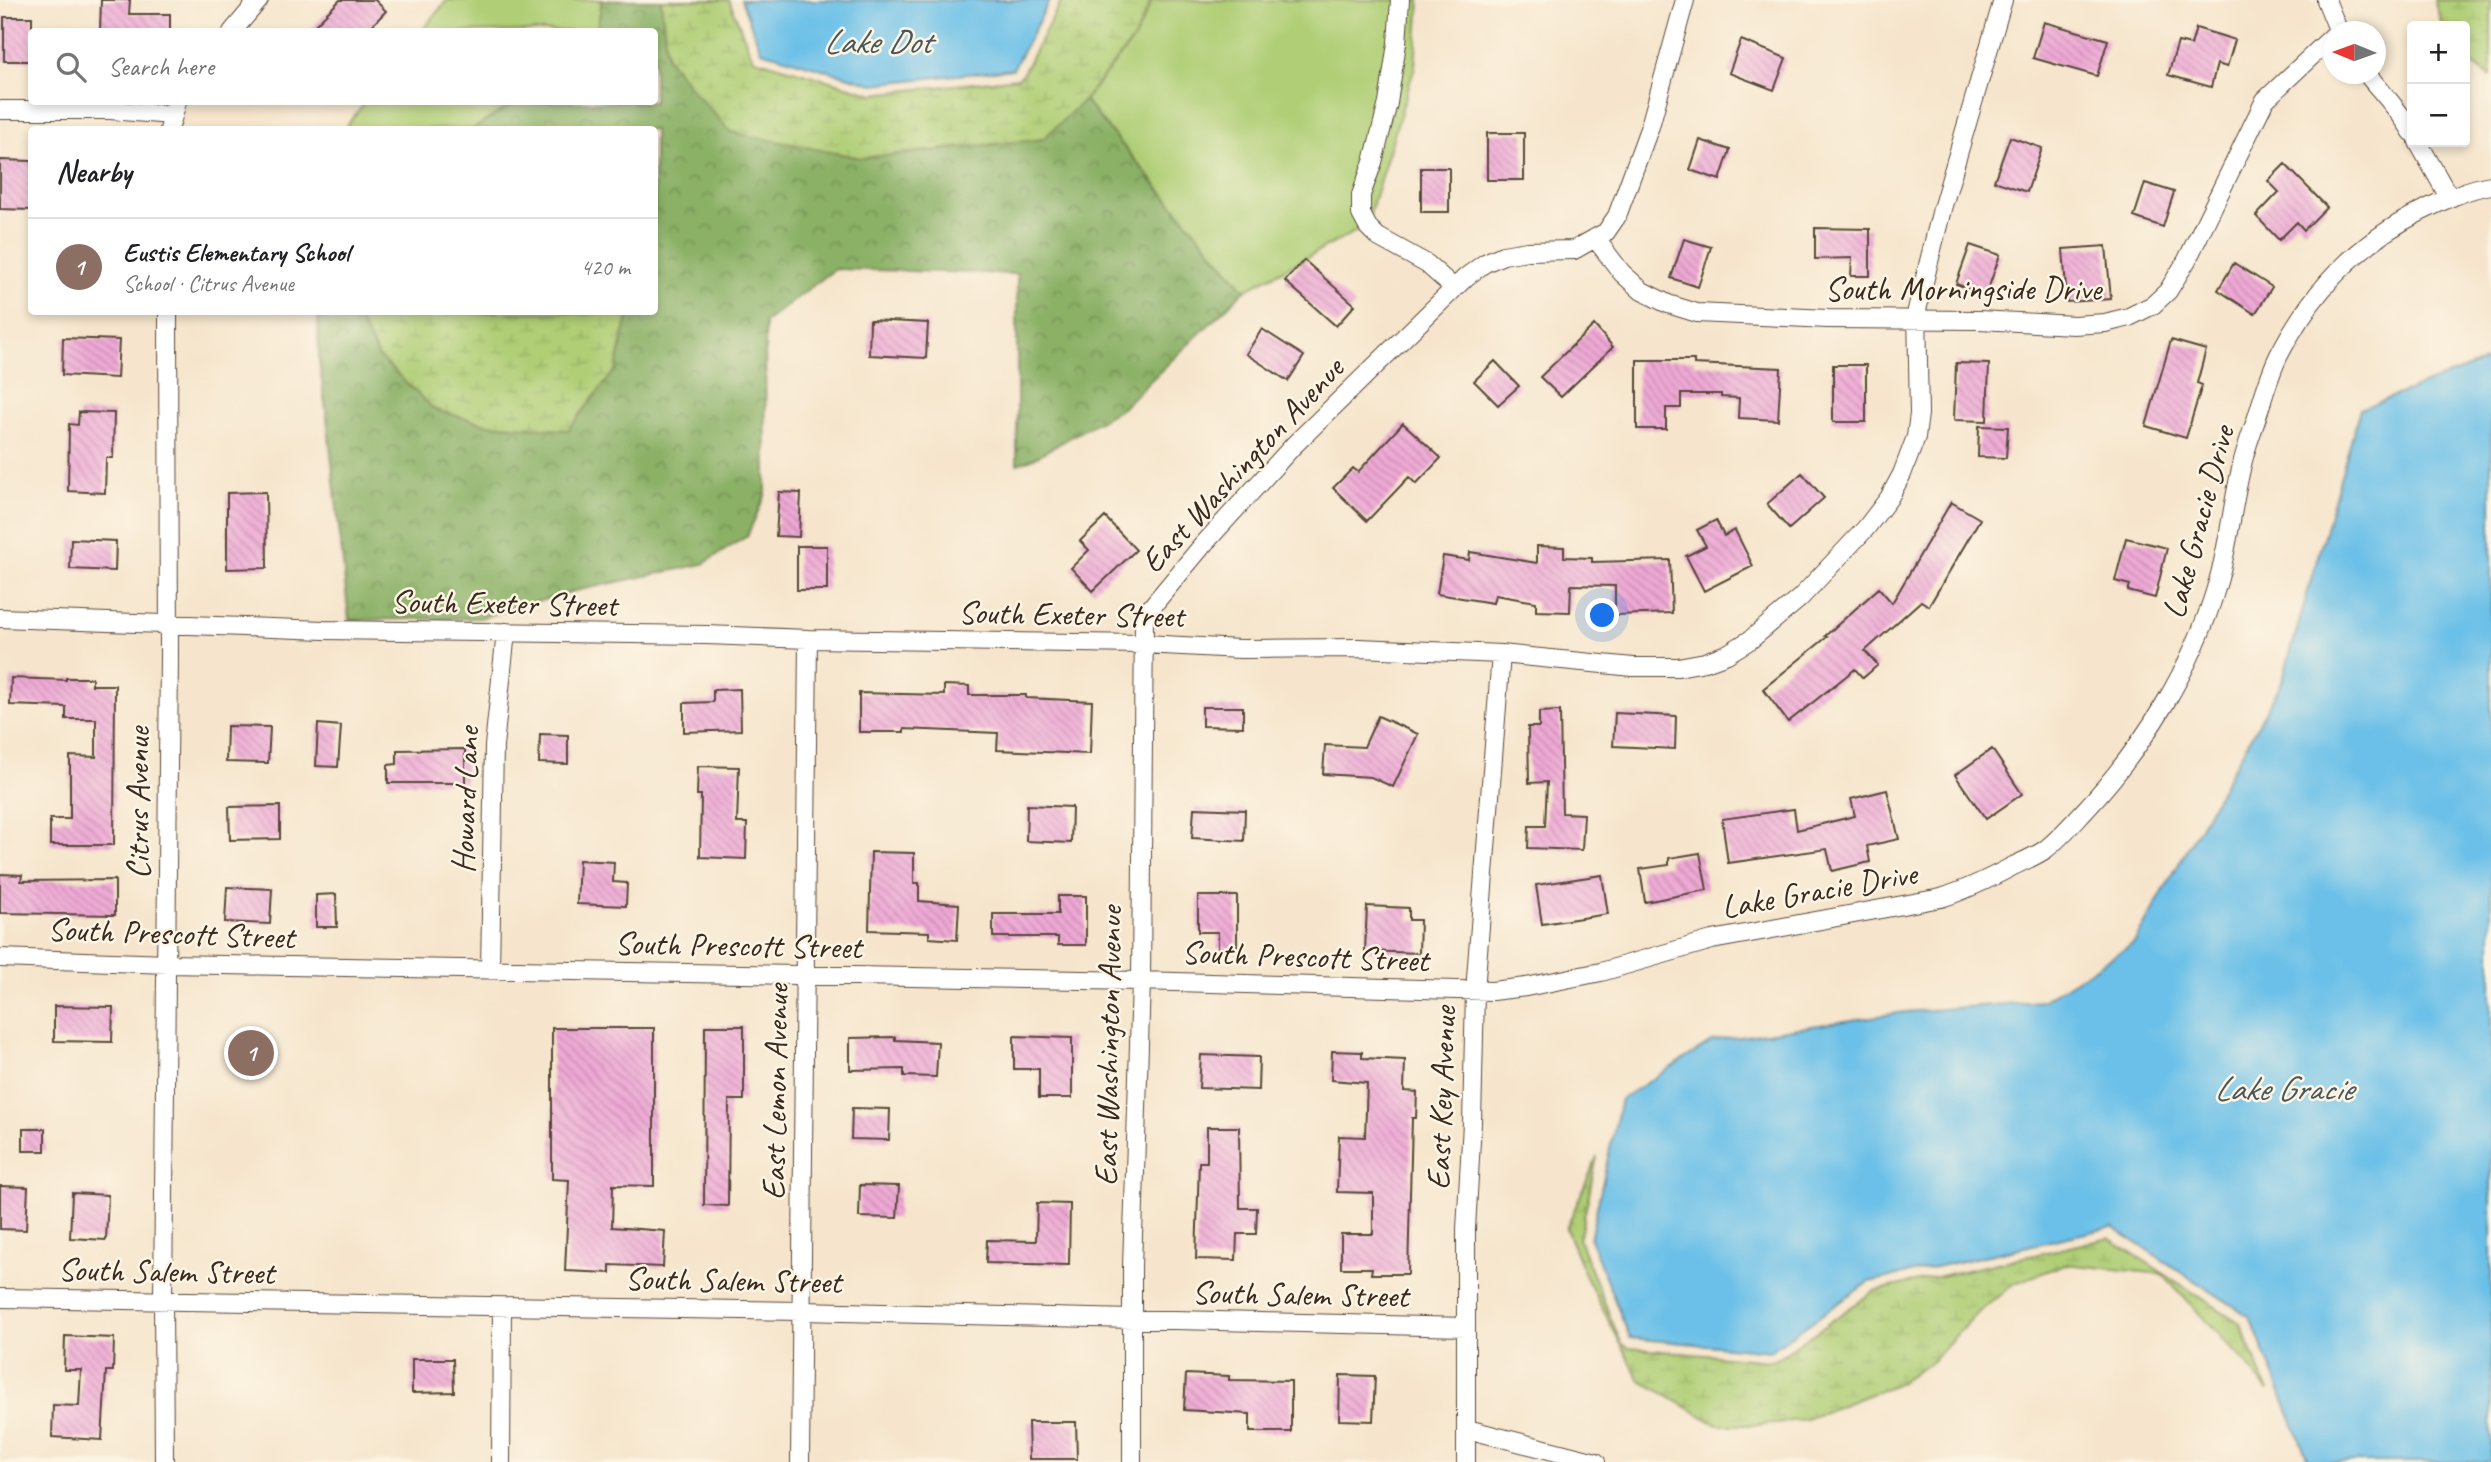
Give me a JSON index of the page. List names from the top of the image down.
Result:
{
  "streets": {
    "street": [
      "South Morningside Drive",
      "East Washington Avenue",
      "Lake Gracie Drive",
      "South Exeter Street",
      "Howard Lane",
      "Citrus Avenue",
      "South Prescott Street",
      "East Lemon Avenue",
      "East Key Avenue",
      "South Salem Street"
    ]
  },
  "crossings": [
    ["South Morningside Drive", "East Washington Avenue"],
    ["South Morningside Drive", "South Exeter Street"],
    ["East Washington Avenue", "South Exeter Street"],
    ["East Washington Avenue", "South Prescott Street"],
    ["East Washington Avenue", "South Salem Street"],
    ["Lake Gracie Drive", "South Prescott Street"],
    ["Lake Gracie Drive", "East Key Avenue"],
    ["South Exeter Street", "Howard Lane"],
    ["South Exeter Street", "Citrus Avenue"],
    ["South Exeter Street", "East Lemon Avenue"],
    ["South Exeter Street", "East Key Avenue"],
    ["Howard Lane", "South Prescott Street"],
    ["Citrus Avenue", "South Prescott Street"],
    ["Citrus Avenue", "South Salem Street"],
    ["South Prescott Street", "East Lemon Avenue"],
    ["South Prescott Street", "East Key Avenue"],
    ["East Lemon Avenue", "South Salem Street"],
    ["East Key Avenue", "South Salem Street"]
  ],
  "water": ["Lake Dot", "Lake Gracie"],
  "north": "left",
  "page": {
    "map_buttons": ["+", "−"],
    "search": "Search here",
    "heading": "Nearby",
    "list": [
      {
        "mark": "1",
        "name": "Eustis Elementary School",
        "note": "School · Citrus Avenue",
        "value": "420 m"
      }
    ],
    "pins": "1"
  }
}
